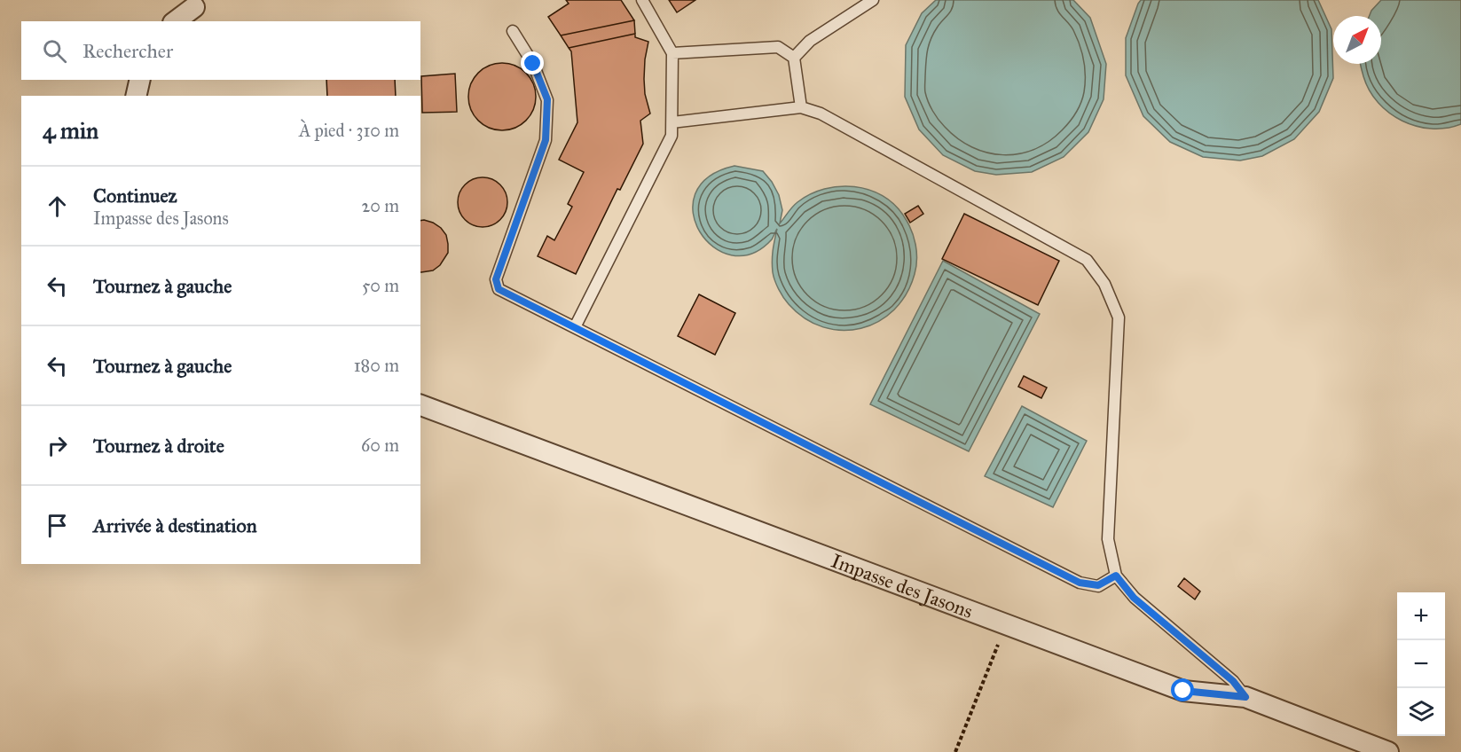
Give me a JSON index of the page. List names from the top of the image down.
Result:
{
  "streets": {
    "street": ["Impasse des Jasons"]
  },
  "north": "top right",
  "page": {
    "search": "Rechercher",
    "heading": ["4 min", "À pied · 310 m"],
    "list": [
      ["Continuez", "Impasse des Jasons", "20 m"],
      ["Tournez à gauche", "50 m"],
      ["Tournez à gauche", "180 m"],
      ["Tournez à droite", "60 m"],
      "Arrivée à destination"
    ],
    "map_buttons": ["+", "−"]
  }
}
